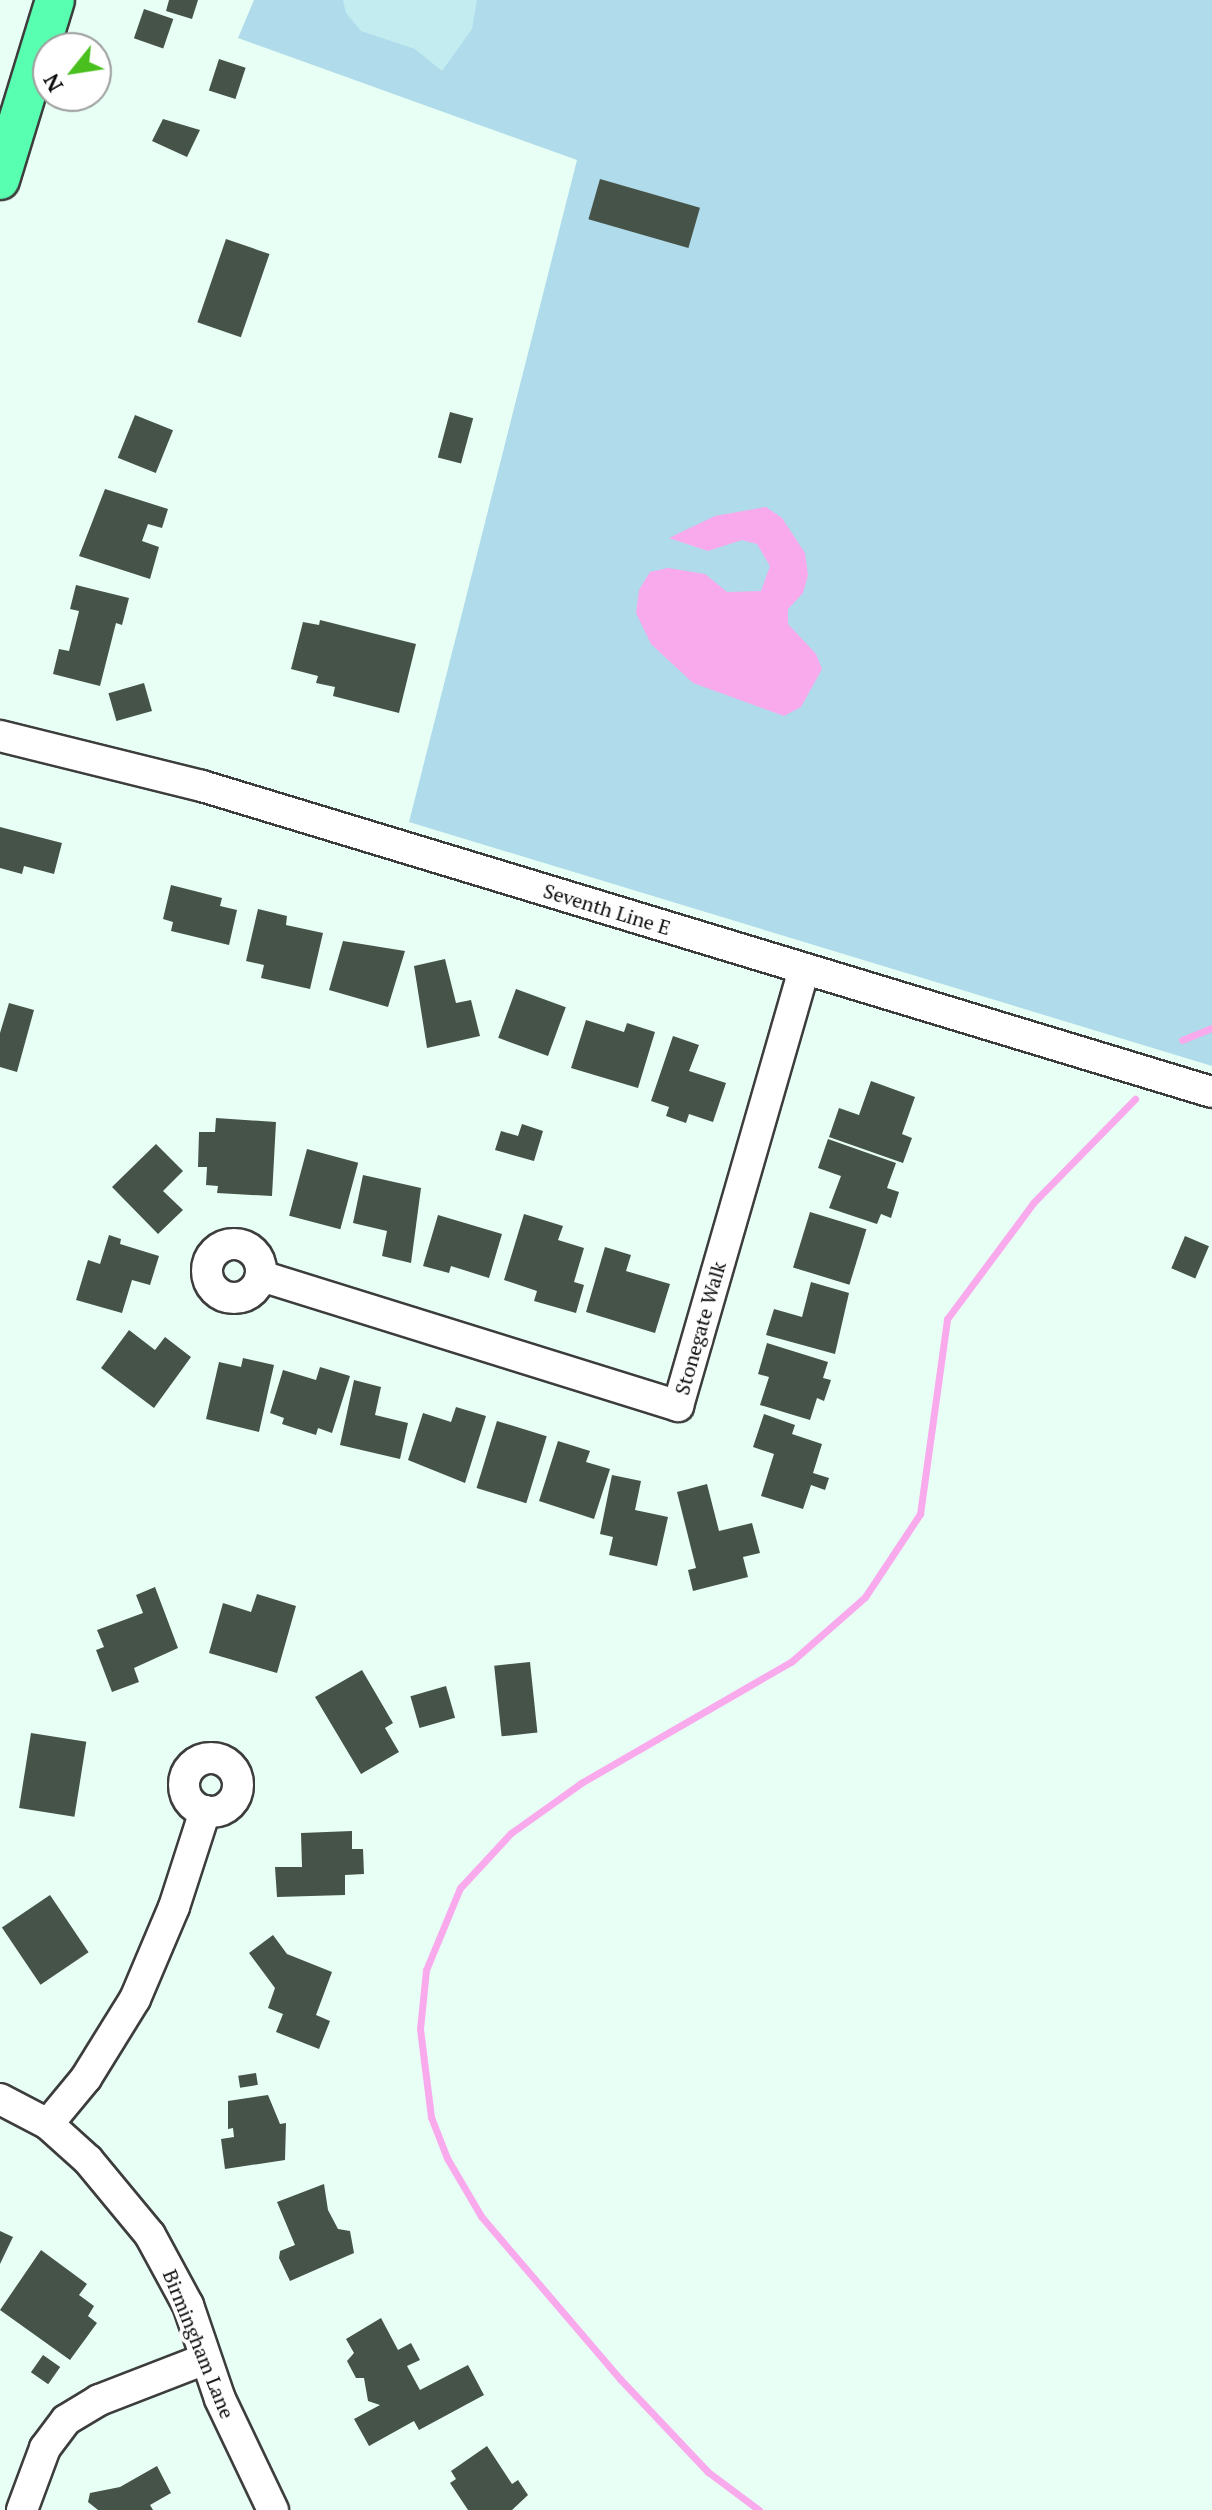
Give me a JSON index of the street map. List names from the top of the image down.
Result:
{
  "streets": {
    "street": ["Seventh Line E", "Stonegate Walk", "Birmingham Lane"]
  },
  "crossings": [
    ["Seventh Line E", "Stonegate Walk"]
  ],
  "north": "bottom left"
}
